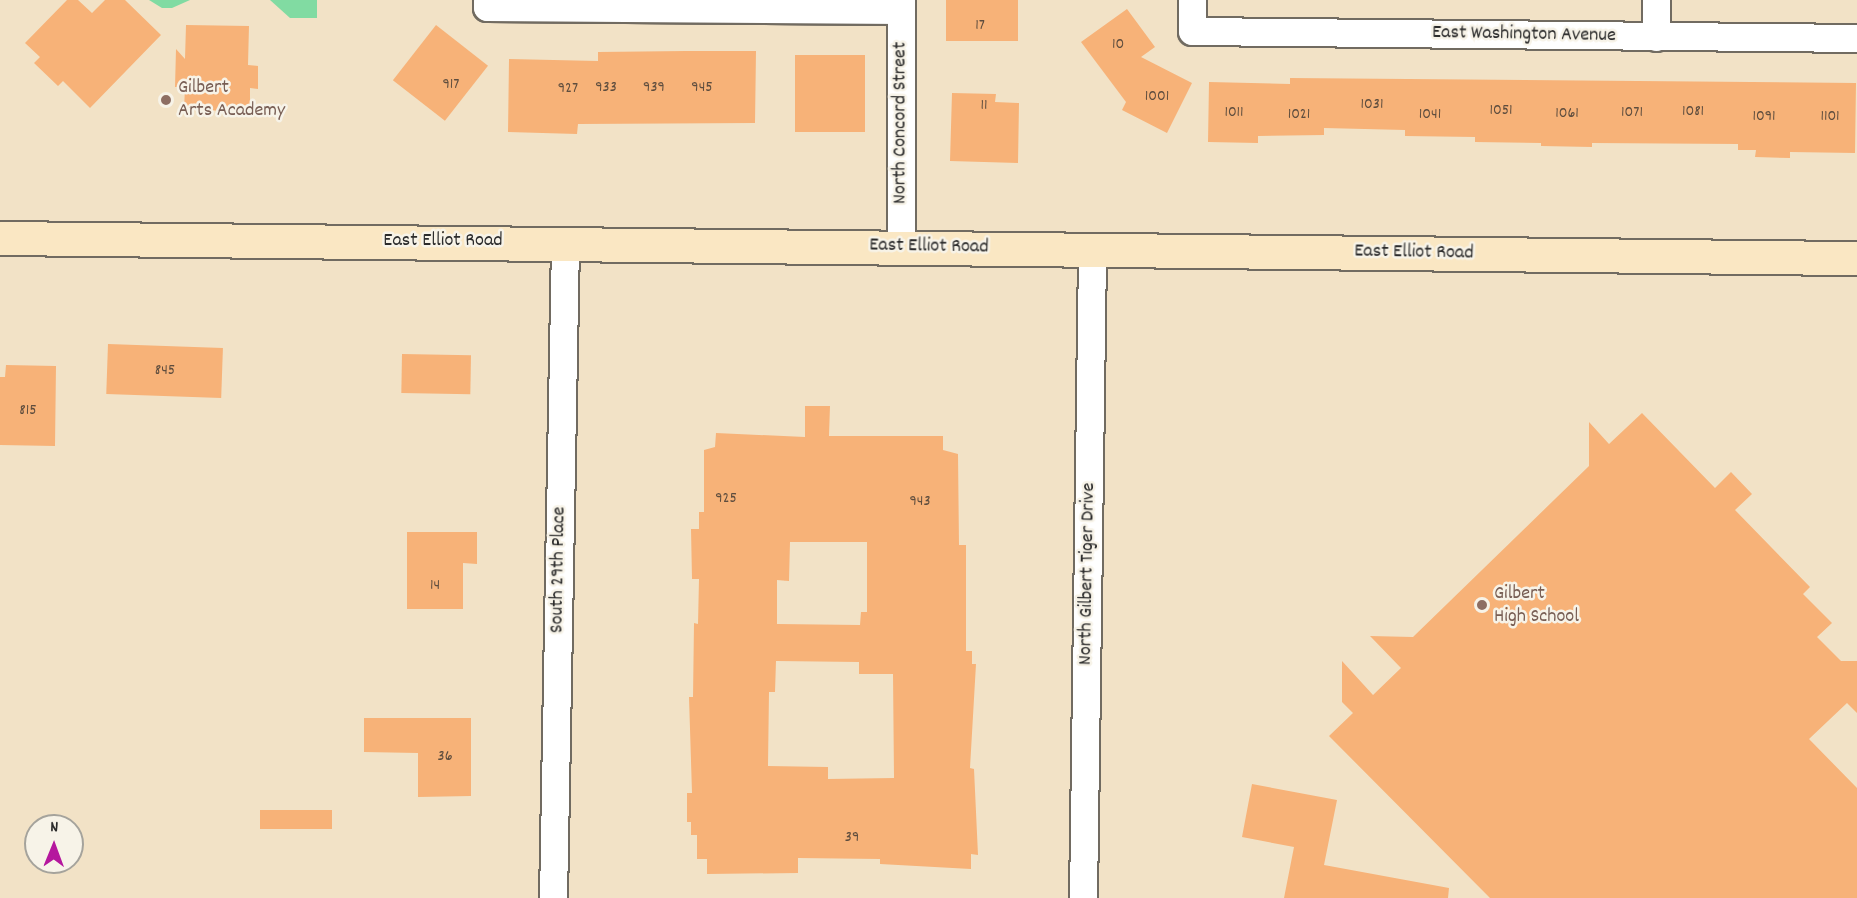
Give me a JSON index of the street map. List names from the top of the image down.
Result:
{
  "streets": {
    "main road": ["East Elliot Road"],
    "street": [
      "East Washington Avenue",
      "North Concord Street",
      "South 29th Place",
      "North Gilbert Tiger Drive"
    ]
  },
  "crossings": [
    ["North Concord Street", "East Elliot Road"],
    ["East Elliot Road", "South 29th Place"],
    ["East Elliot Road", "North Gilbert Tiger Drive"]
  ],
  "places": ["Gilbert Arts Academy", "Gilbert High School"],
  "house_numbers": [
    "17",
    "10",
    "917",
    "933",
    "939",
    "945",
    "927",
    "1001",
    "1031",
    "11",
    "1051",
    "1081",
    "1011",
    "1071",
    "1061",
    "1021",
    "1041",
    "1091",
    "1101",
    "845",
    "815",
    "925",
    "943",
    "14",
    "36",
    "39"
  ],
  "north": "top"
}
